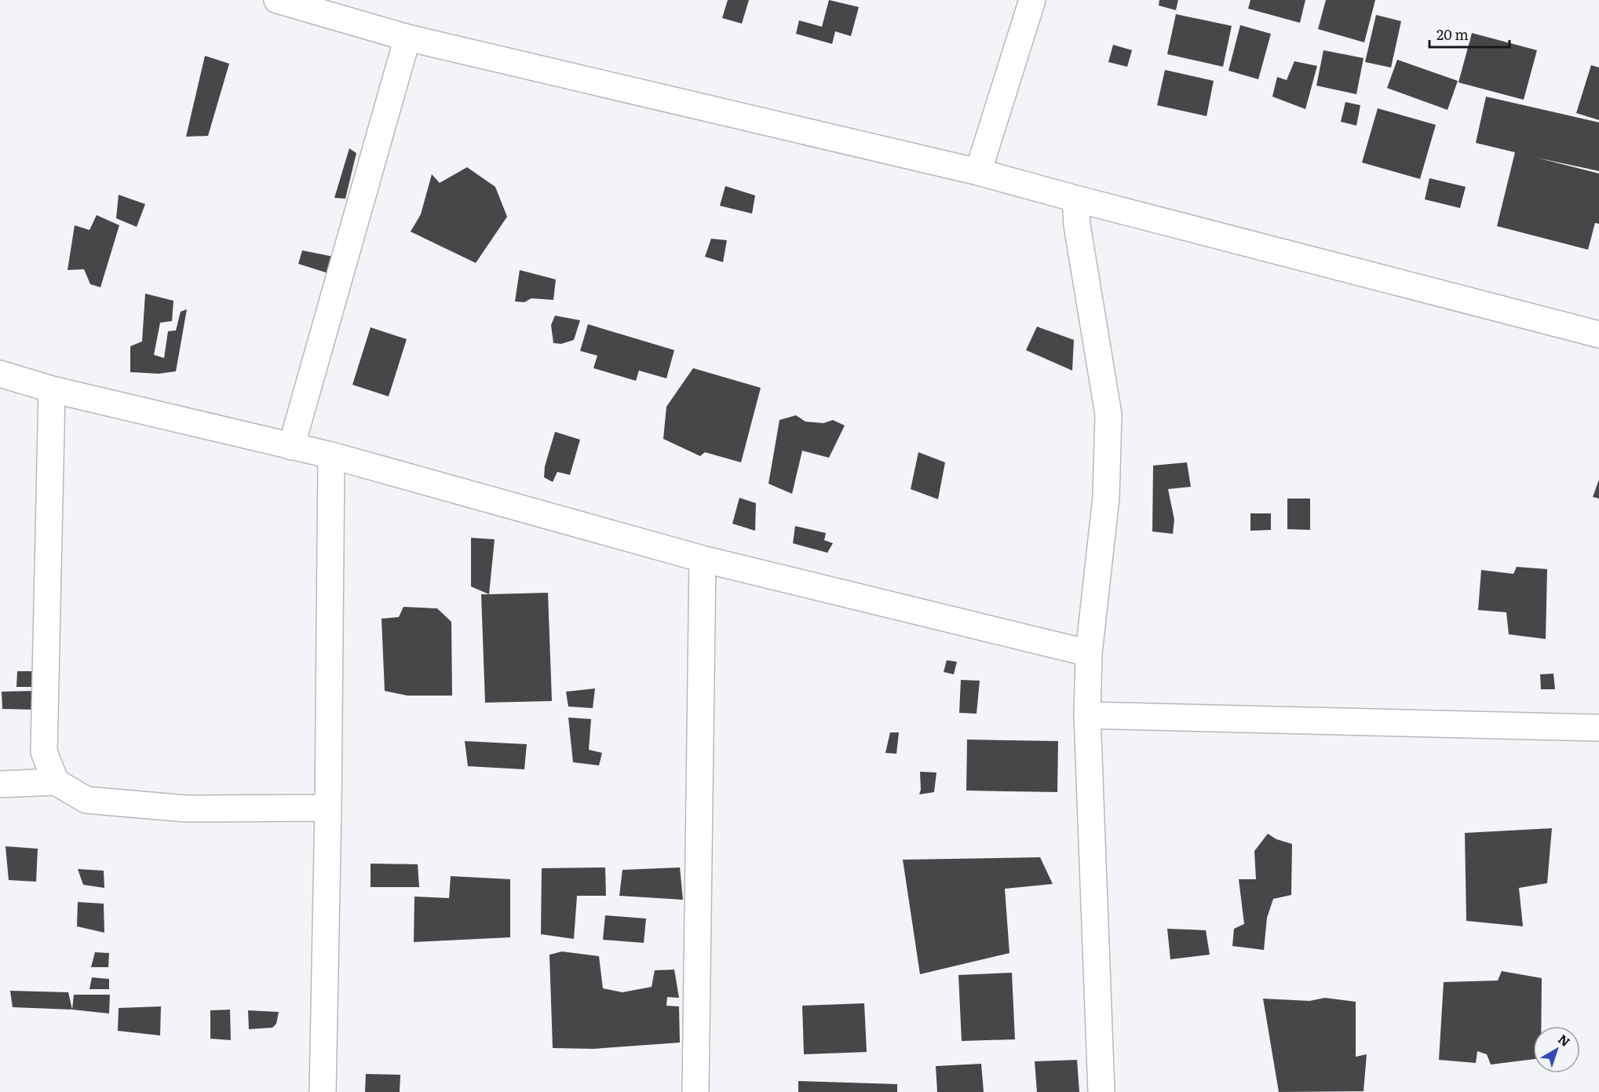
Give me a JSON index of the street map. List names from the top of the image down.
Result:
{
  "scale_bar": "20 m",
  "north": "top right"
}
